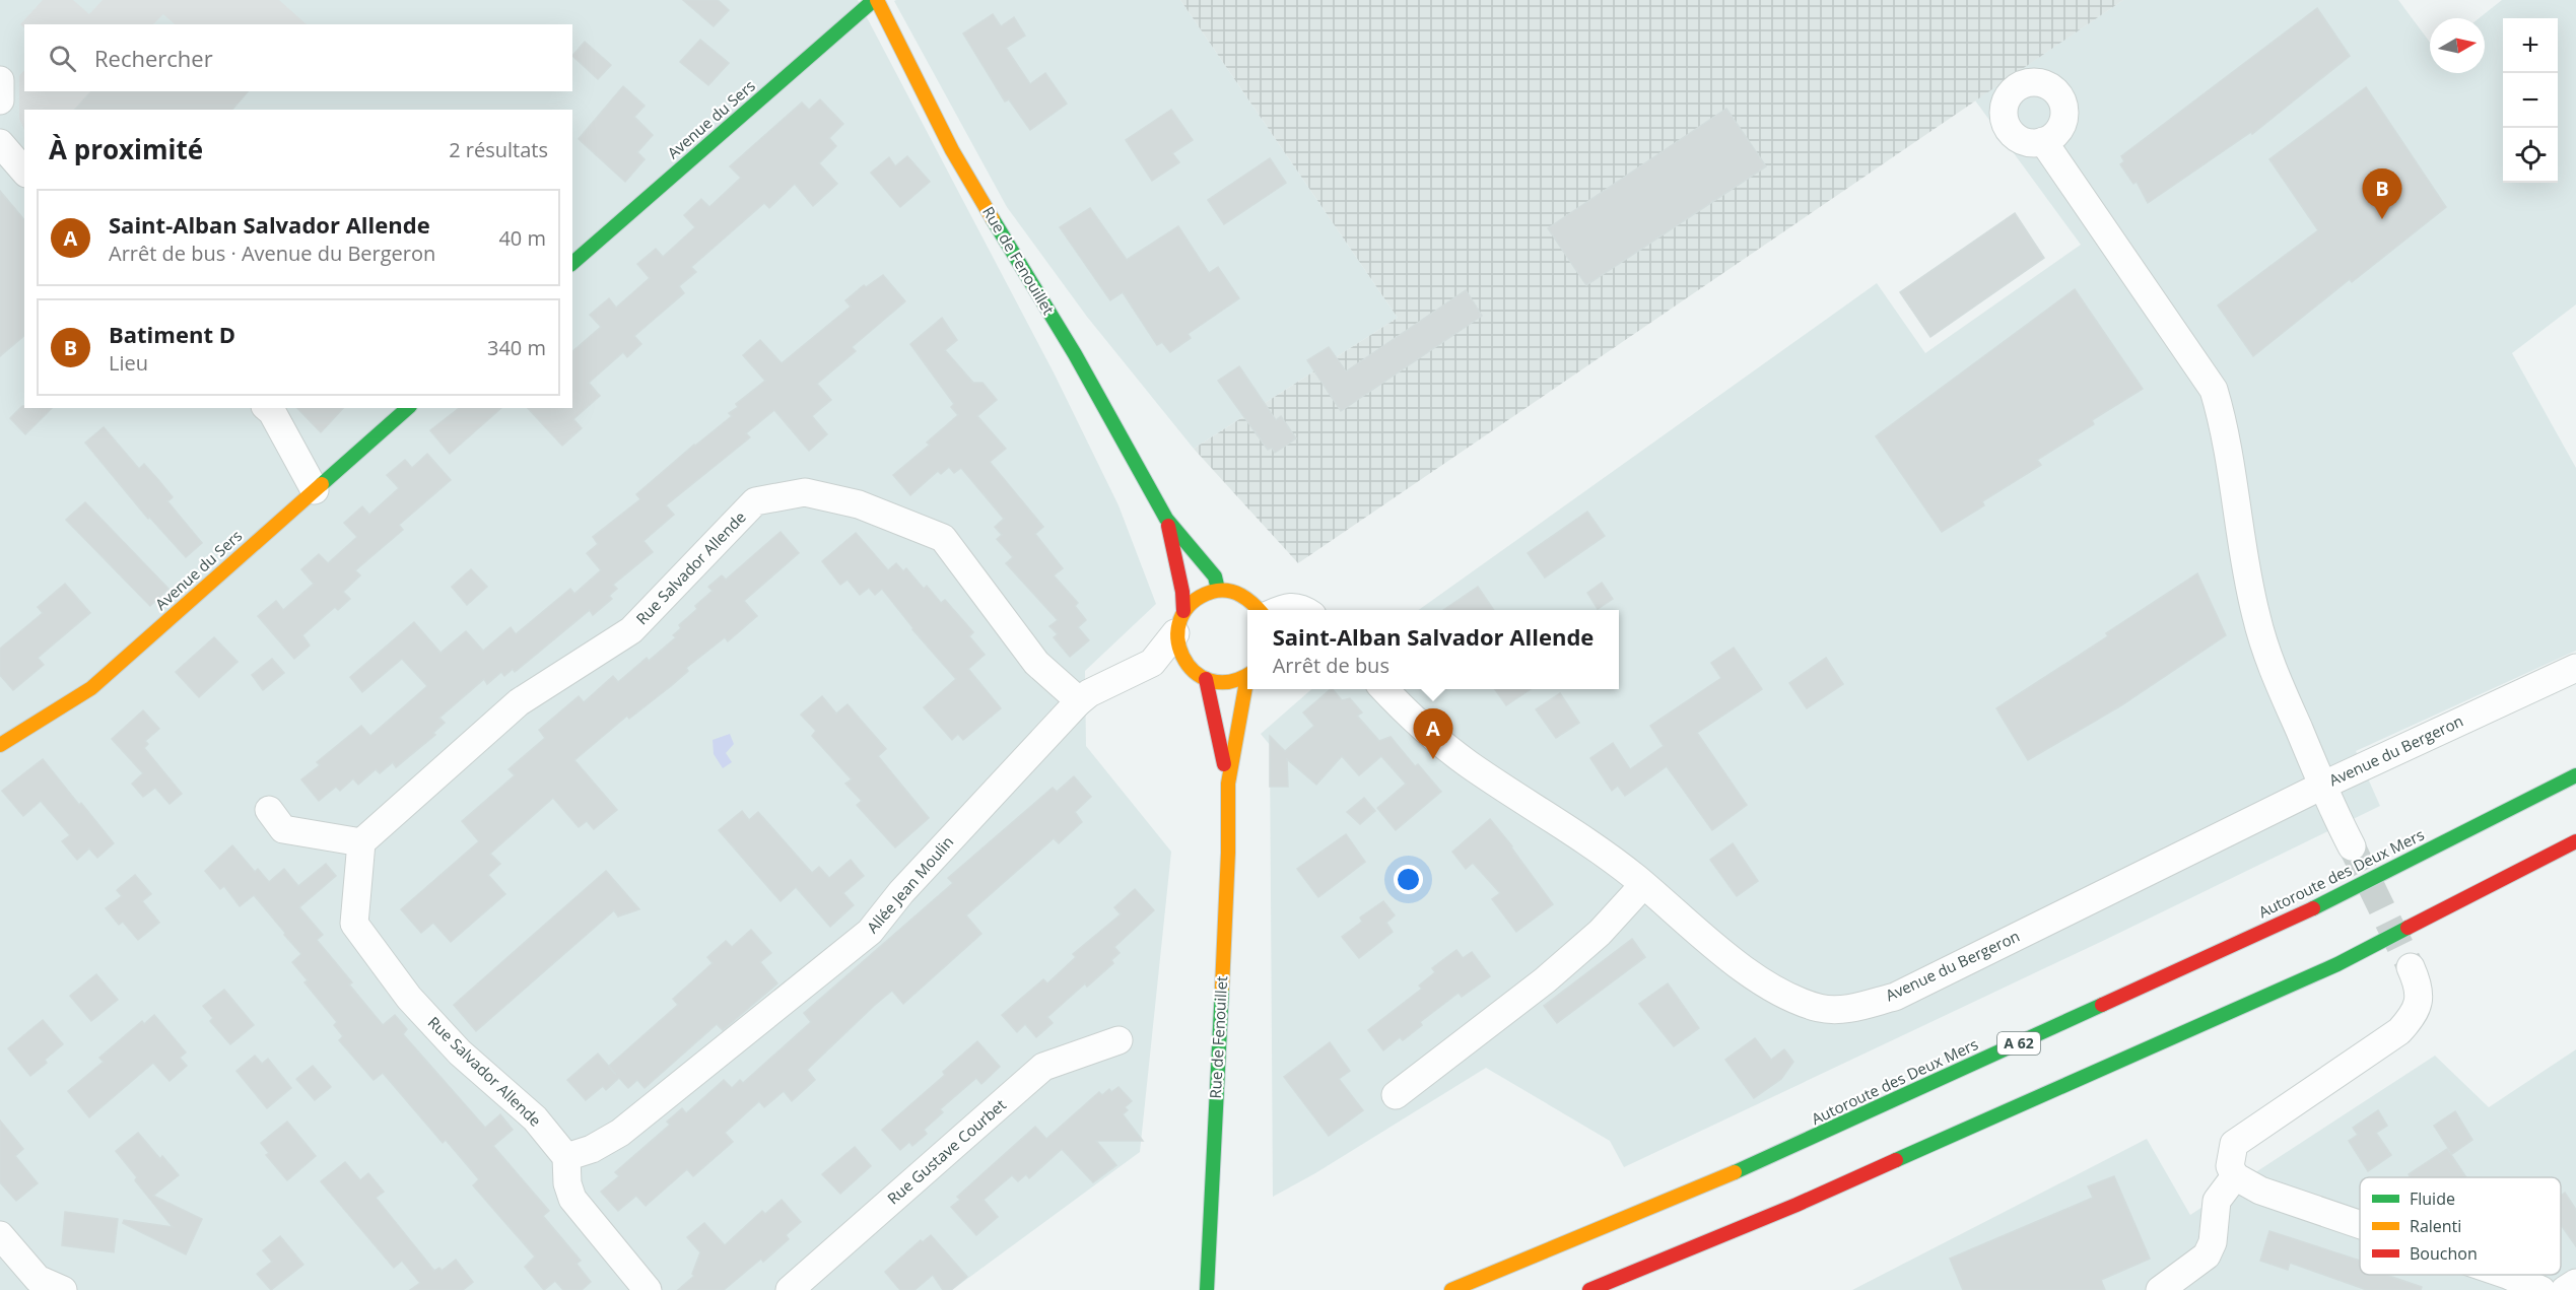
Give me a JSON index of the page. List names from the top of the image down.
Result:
{
  "streets": {
    "main road": [
      "Avenue du Sers",
      "Rue de Fenouillet",
      "Autoroute des Deux Mers",
      "A 62"
    ],
    "street": [
      "Rue Salvador Allende",
      "Avenue du Bergeron",
      "Allée Jean Moulin",
      "Rue Gustave Courbet"
    ]
  },
  "crossings": [
    ["Avenue du Sers", "Rue de Fenouillet"],
    ["Rue de Fenouillet", "Allée Jean Moulin"],
    ["Rue Salvador Allende", "Allée Jean Moulin"]
  ],
  "legend": ["Fluide", "Ralenti", "Bouchon"],
  "north": "right",
  "page": {
    "map_buttons": ["+", "−"],
    "search": "Rechercher",
    "heading": ["À proximité", "2 résultats"],
    "pins": ["B", "A"],
    "list": [
      {
        "mark": "A",
        "name": "Saint-Alban Salvador Allende",
        "note": "Arrêt de bus · Avenue du Bergeron",
        "value": "40 m"
      },
      {
        "mark": "B",
        "name": "Batiment D",
        "note": "Lieu",
        "value": "340 m"
      }
    ],
    "popup": ["Saint-Alban Salvador Allende", "Arrêt de bus"]
  }
}
